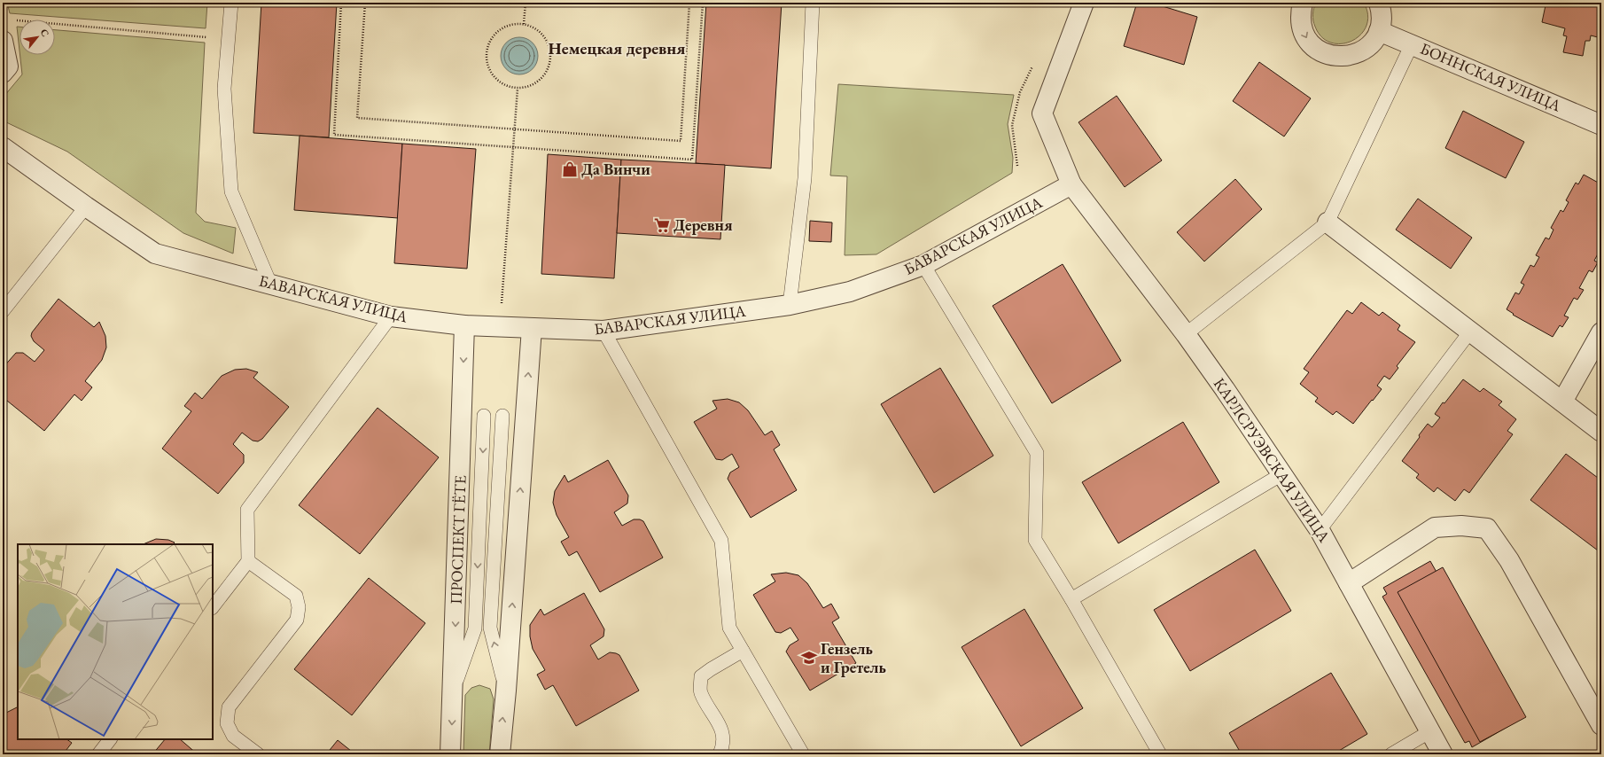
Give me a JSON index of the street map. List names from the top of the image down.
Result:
{
  "streets": {
    "street": [
      "БОННСКАЯ УЛИЦА",
      "БАВАРСКАЯ УЛИЦА",
      "КАРЛСРУЭВСКАЯ УЛИЦА",
      "ПРОСПЕКТ ГЁТЕ"
    ]
  },
  "crossings": [
    ["БАВАРСКАЯ УЛИЦА", "КАРЛСРУЭВСКАЯ УЛИЦА"],
    ["БАВАРСКАЯ УЛИЦА", "ПРОСПЕКТ ГЁТЕ"]
  ],
  "districts": ["Немецкая деревня"],
  "places": {
    "shop": ["Да Винчи"],
    "supermarket": ["Деревня"],
    "school or university": ["Гензель и Гретель"]
  },
  "north": "top right"
}
